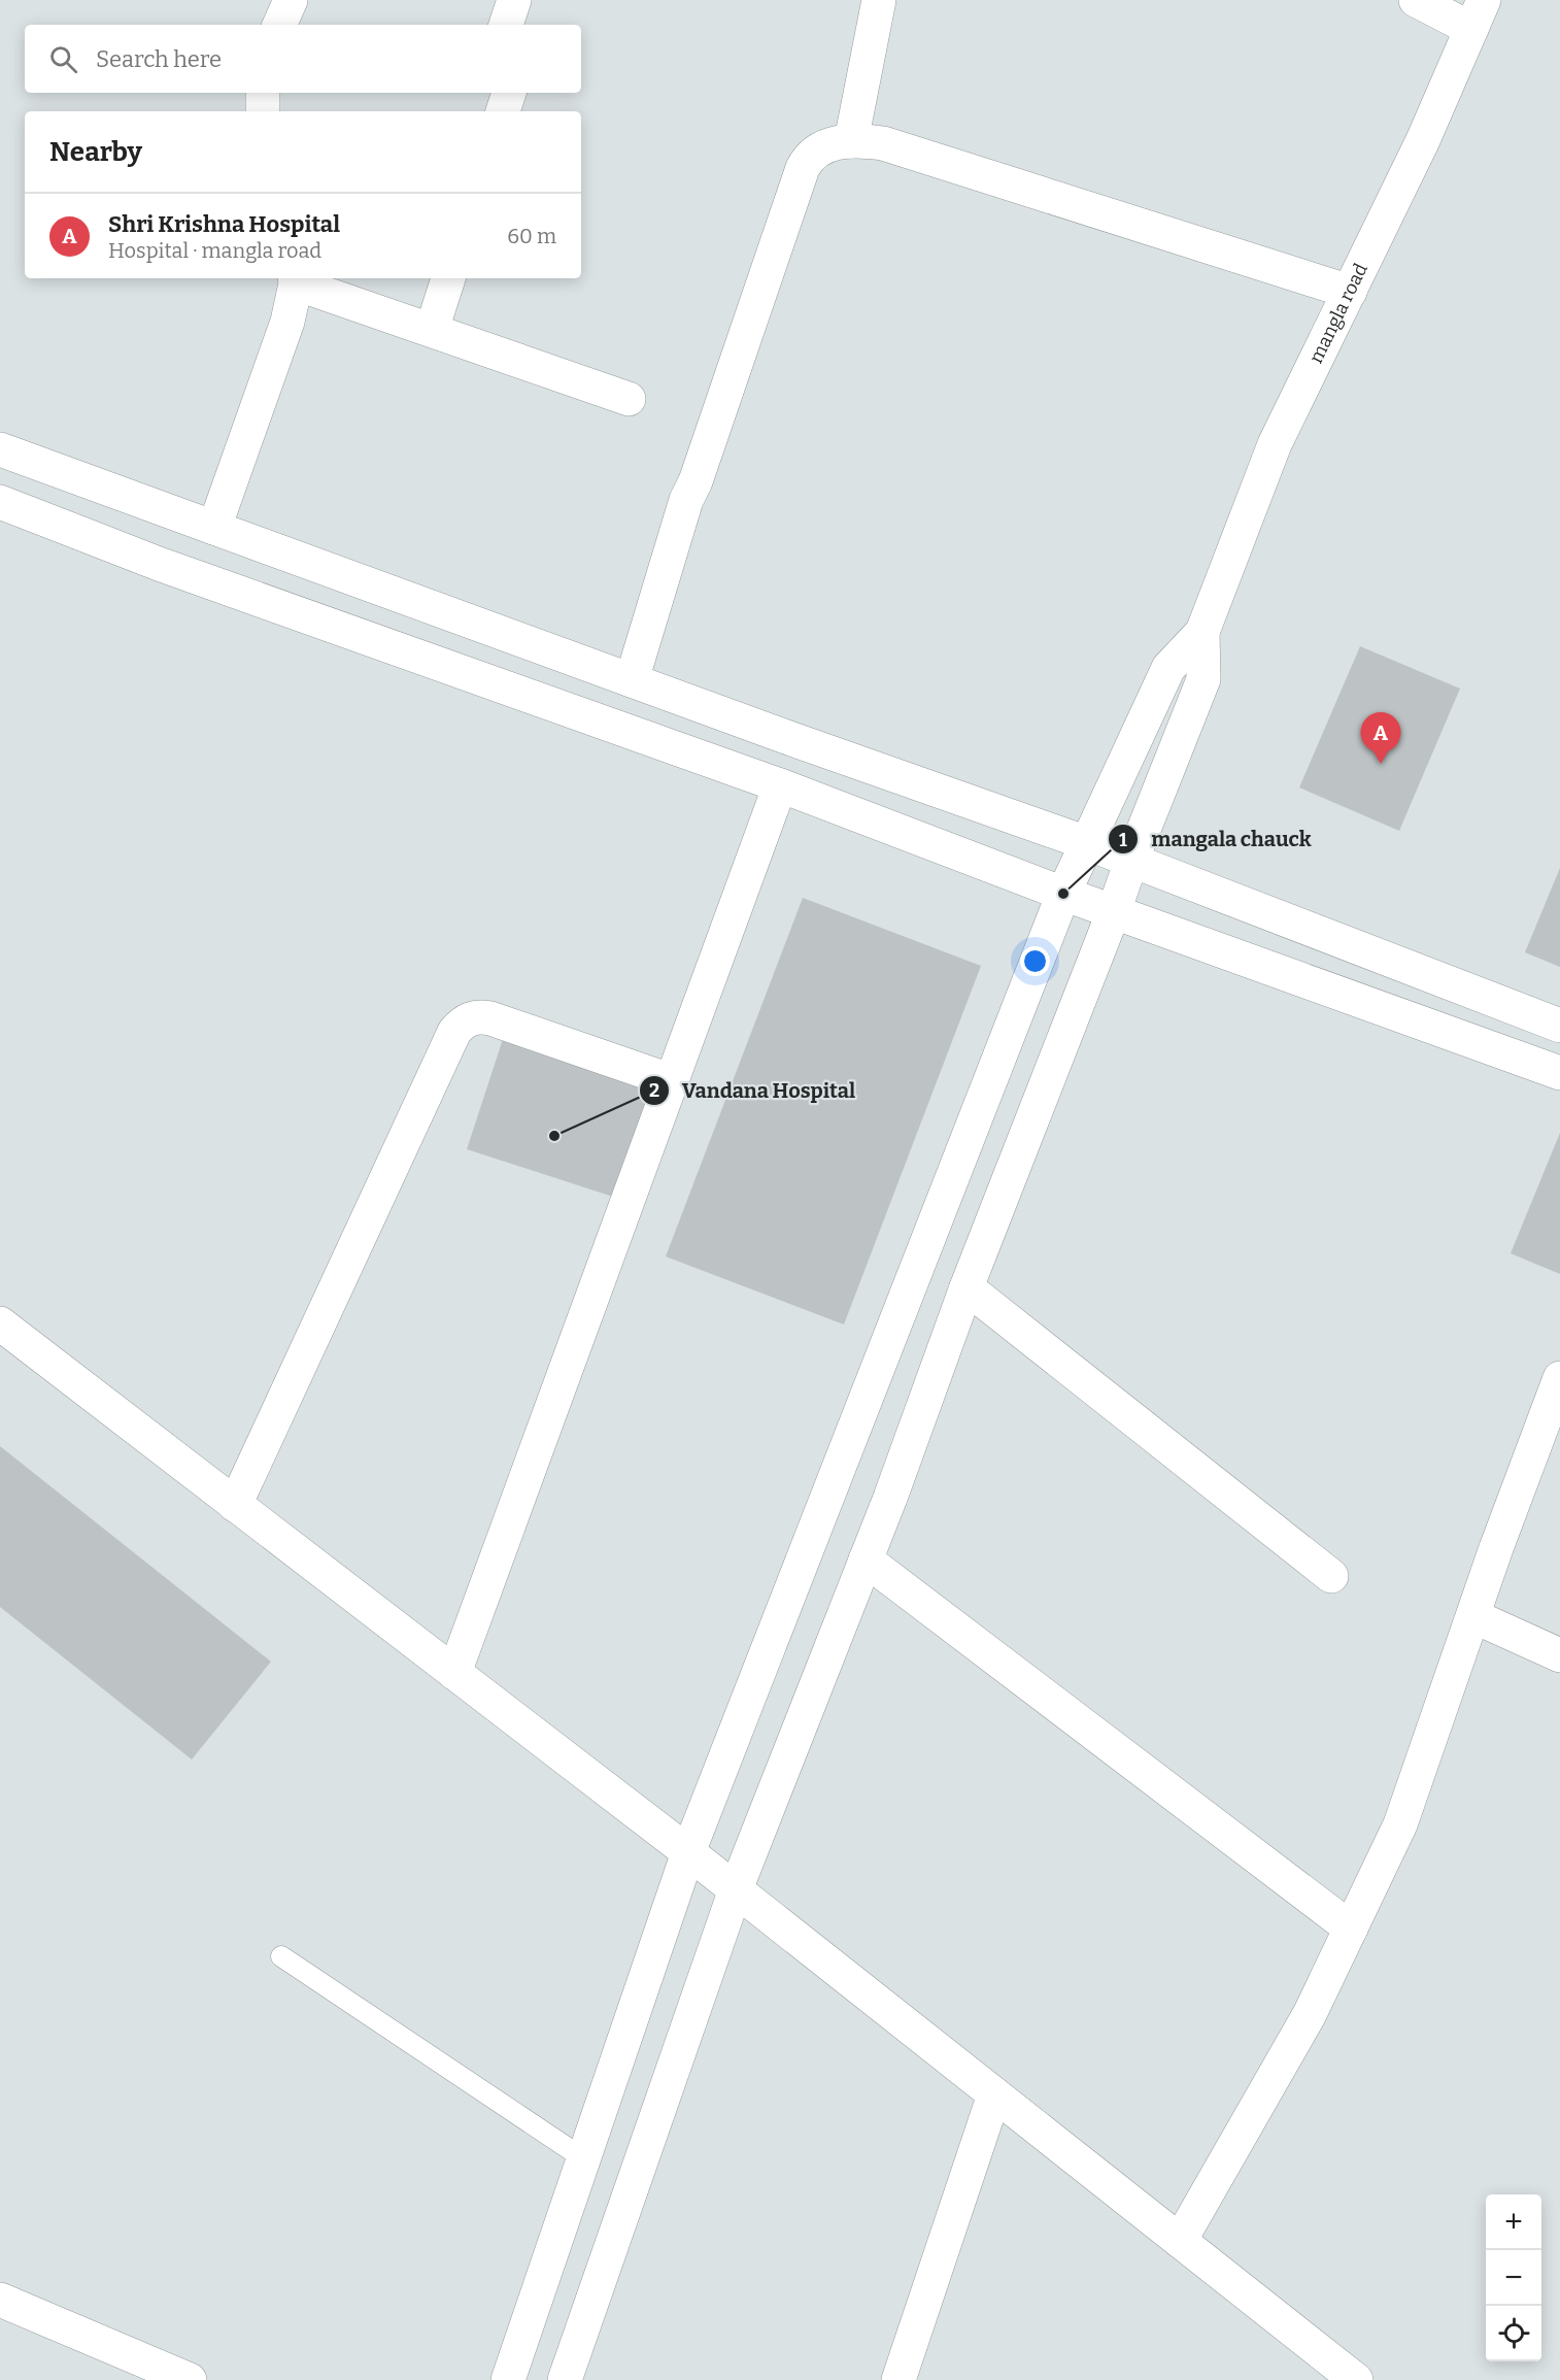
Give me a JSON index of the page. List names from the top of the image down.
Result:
{
  "streets": {
    "main road": ["mangla road"]
  },
  "places": ["mangala chauck", "Vandana Hospital"],
  "page": {
    "search": "Search here",
    "heading": "Nearby",
    "list": [
      {
        "mark": "A",
        "name": "Shri Krishna Hospital",
        "note": "Hospital · mangla road",
        "value": "60 m"
      }
    ],
    "pins": "A",
    "map_buttons": ["+", "−"]
  }
}
